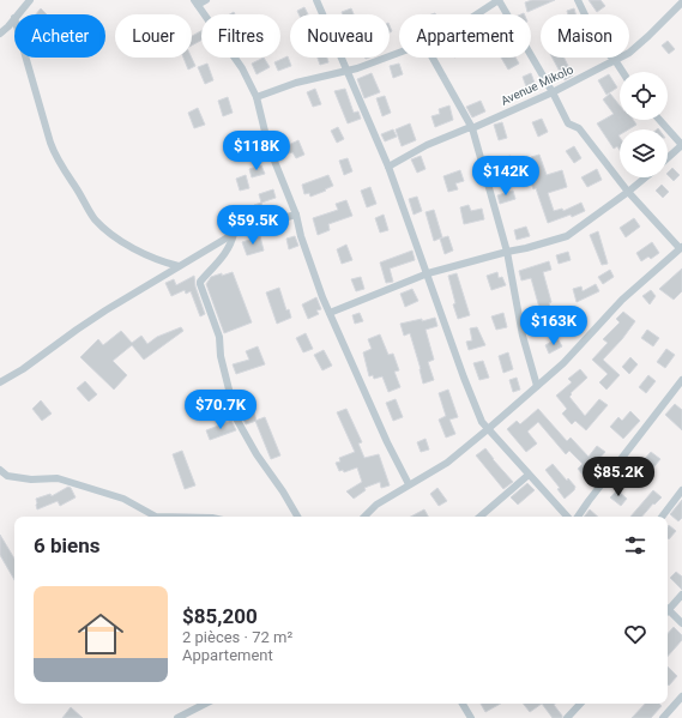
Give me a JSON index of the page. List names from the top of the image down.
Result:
{
  "streets": {
    "street": ["Avenue Mikolo"]
  },
  "page": {
    "chip": [
      "Acheter",
      "Louer",
      "Filtres",
      "Nouveau",
      "Appartement",
      "Maison"
    ],
    "price": [
      "$118K",
      "$142K",
      "$59.5K",
      "$163K",
      "$70.7K",
      "$85.2K"
    ],
    "heading": "6 biens",
    "list": [
      {
        "name": "$85,200",
        "note": "2 pièces · 72 m² · Appartement"
      }
    ]
  }
}
